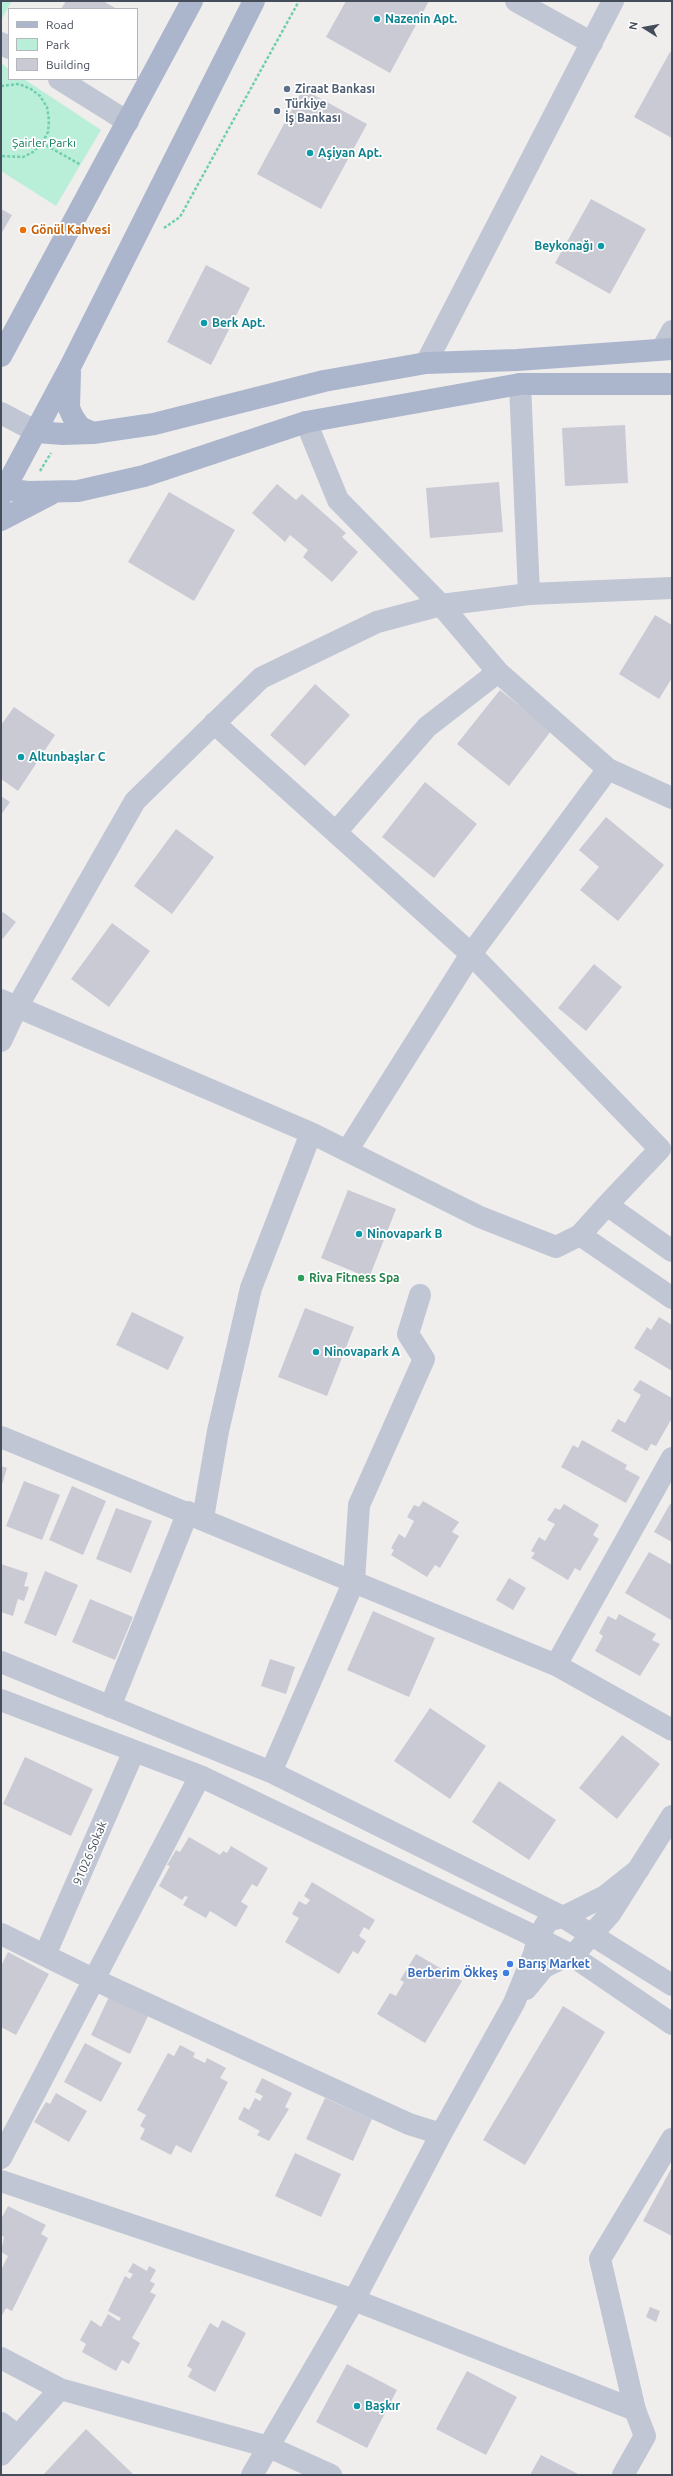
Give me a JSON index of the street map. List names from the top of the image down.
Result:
{
  "streets": {
    "street": ["91026 Sokak"]
  },
  "parks": ["Şairler Parkı"],
  "places": [
    "Nazenin Apt.",
    "Ziraat Bankası",
    "Türkiye İş Bankası",
    "Aşiyan Apt.",
    "Gönül Kahvesi",
    "Beykonağı",
    "Berk Apt.",
    "Altunbaşlar C",
    "Ninovapark B",
    "Riva Fitness Spa",
    "Ninovapark A",
    "Barış Market",
    "Berberim Ökkeş",
    "Başkır"
  ],
  "legend": ["Road", "Park", "Building"],
  "north": "left"
}
